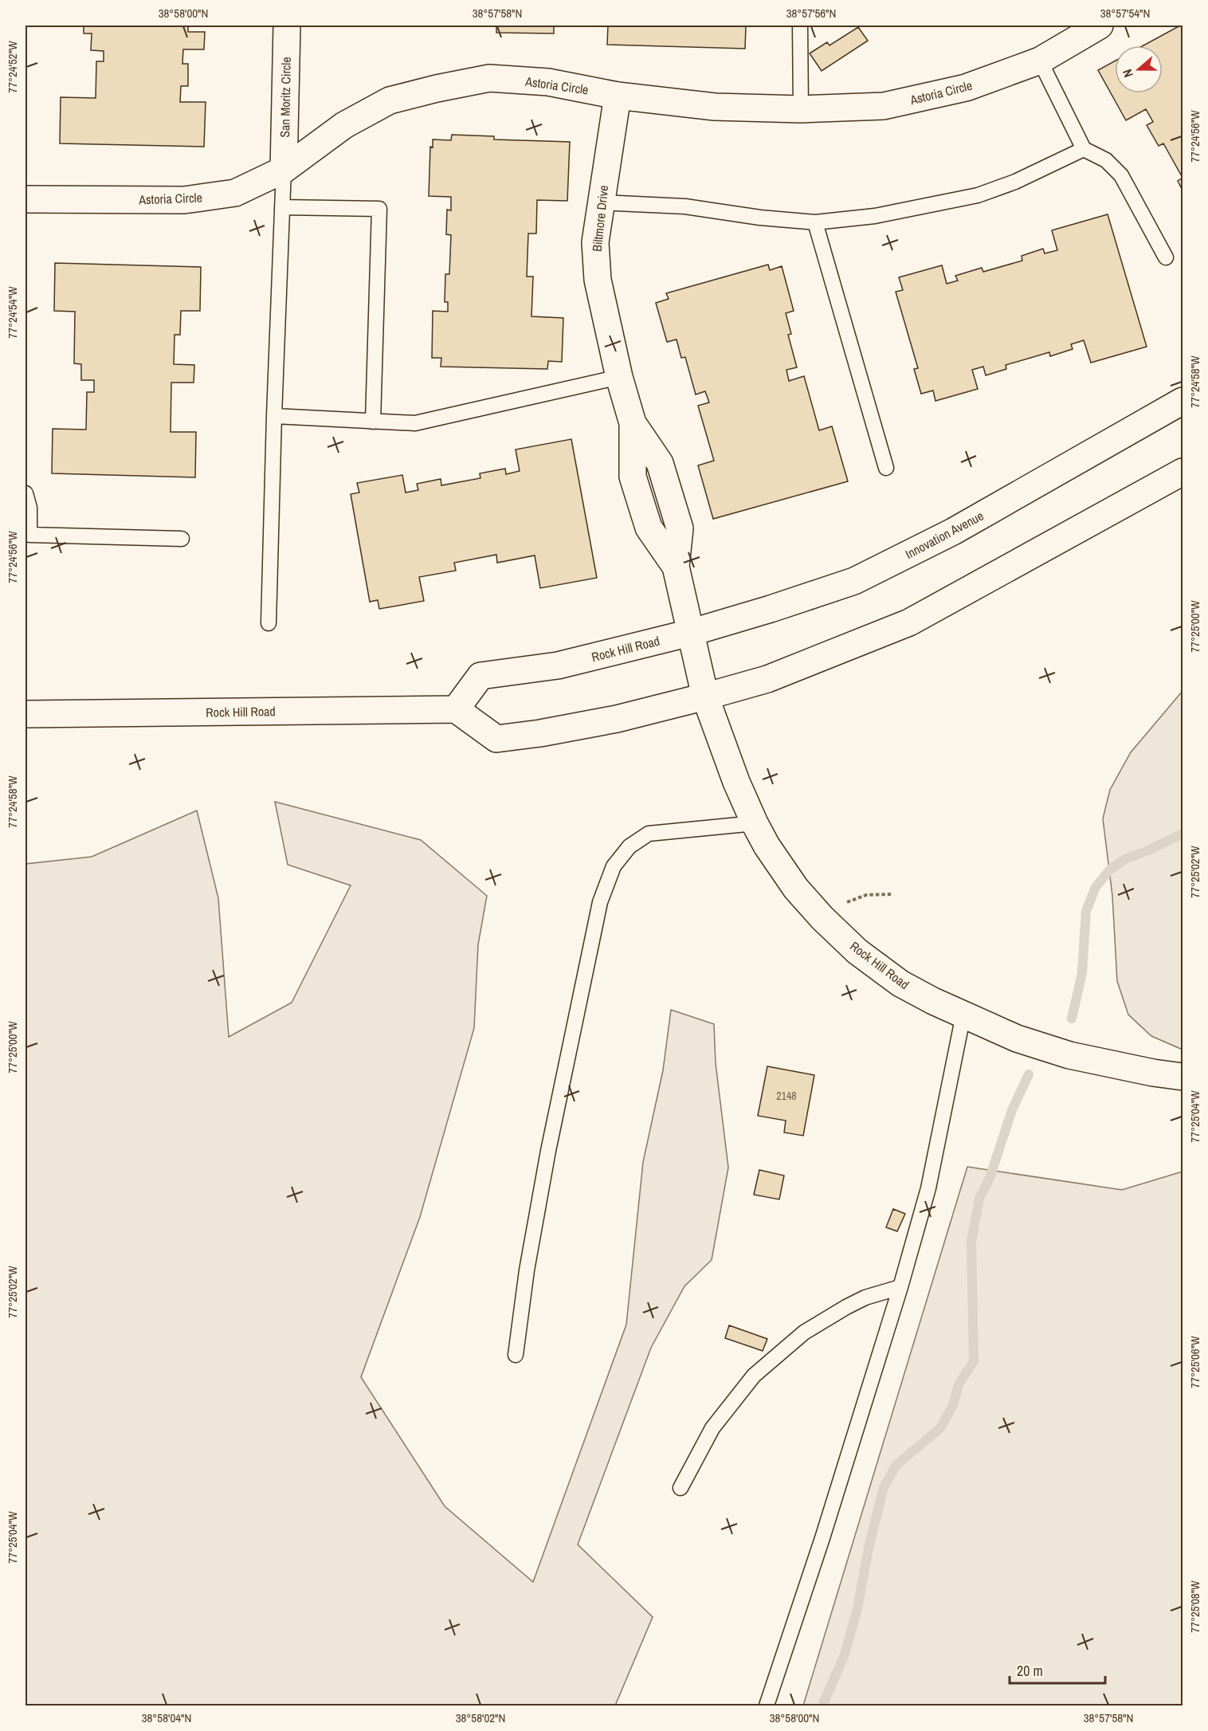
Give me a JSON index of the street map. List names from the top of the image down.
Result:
{
  "streets": {
    "street": [
      "Astoria Circle",
      "San Moritz Circle",
      "Biltmore Drive",
      "Innovation Avenue",
      "Rock Hill Road"
    ]
  },
  "crossings": [
    ["Astoria Circle", "San Moritz Circle"],
    ["Astoria Circle", "Biltmore Drive"],
    ["Biltmore Drive", "Innovation Avenue"],
    ["Biltmore Drive", "Rock Hill Road"],
    ["Innovation Avenue", "Rock Hill Road"]
  ],
  "house_numbers": ["2148"],
  "scale_bar": "20 m",
  "north": "left",
  "coordinates": [
    "38°58'00\"N",
    "38°57'58\"N",
    "38°57'56\"N",
    "38°57'54\"N",
    "77°24'52\"W",
    "77°24'56\"W",
    "77°24'54\"W",
    "77°24'58\"W",
    "77°25'00\"W",
    "77°25'02\"W",
    "77°25'04\"W",
    "77°25'06\"W",
    "77°25'08\"W",
    "38°58'04\"N",
    "38°58'02\"N"
  ]
}
